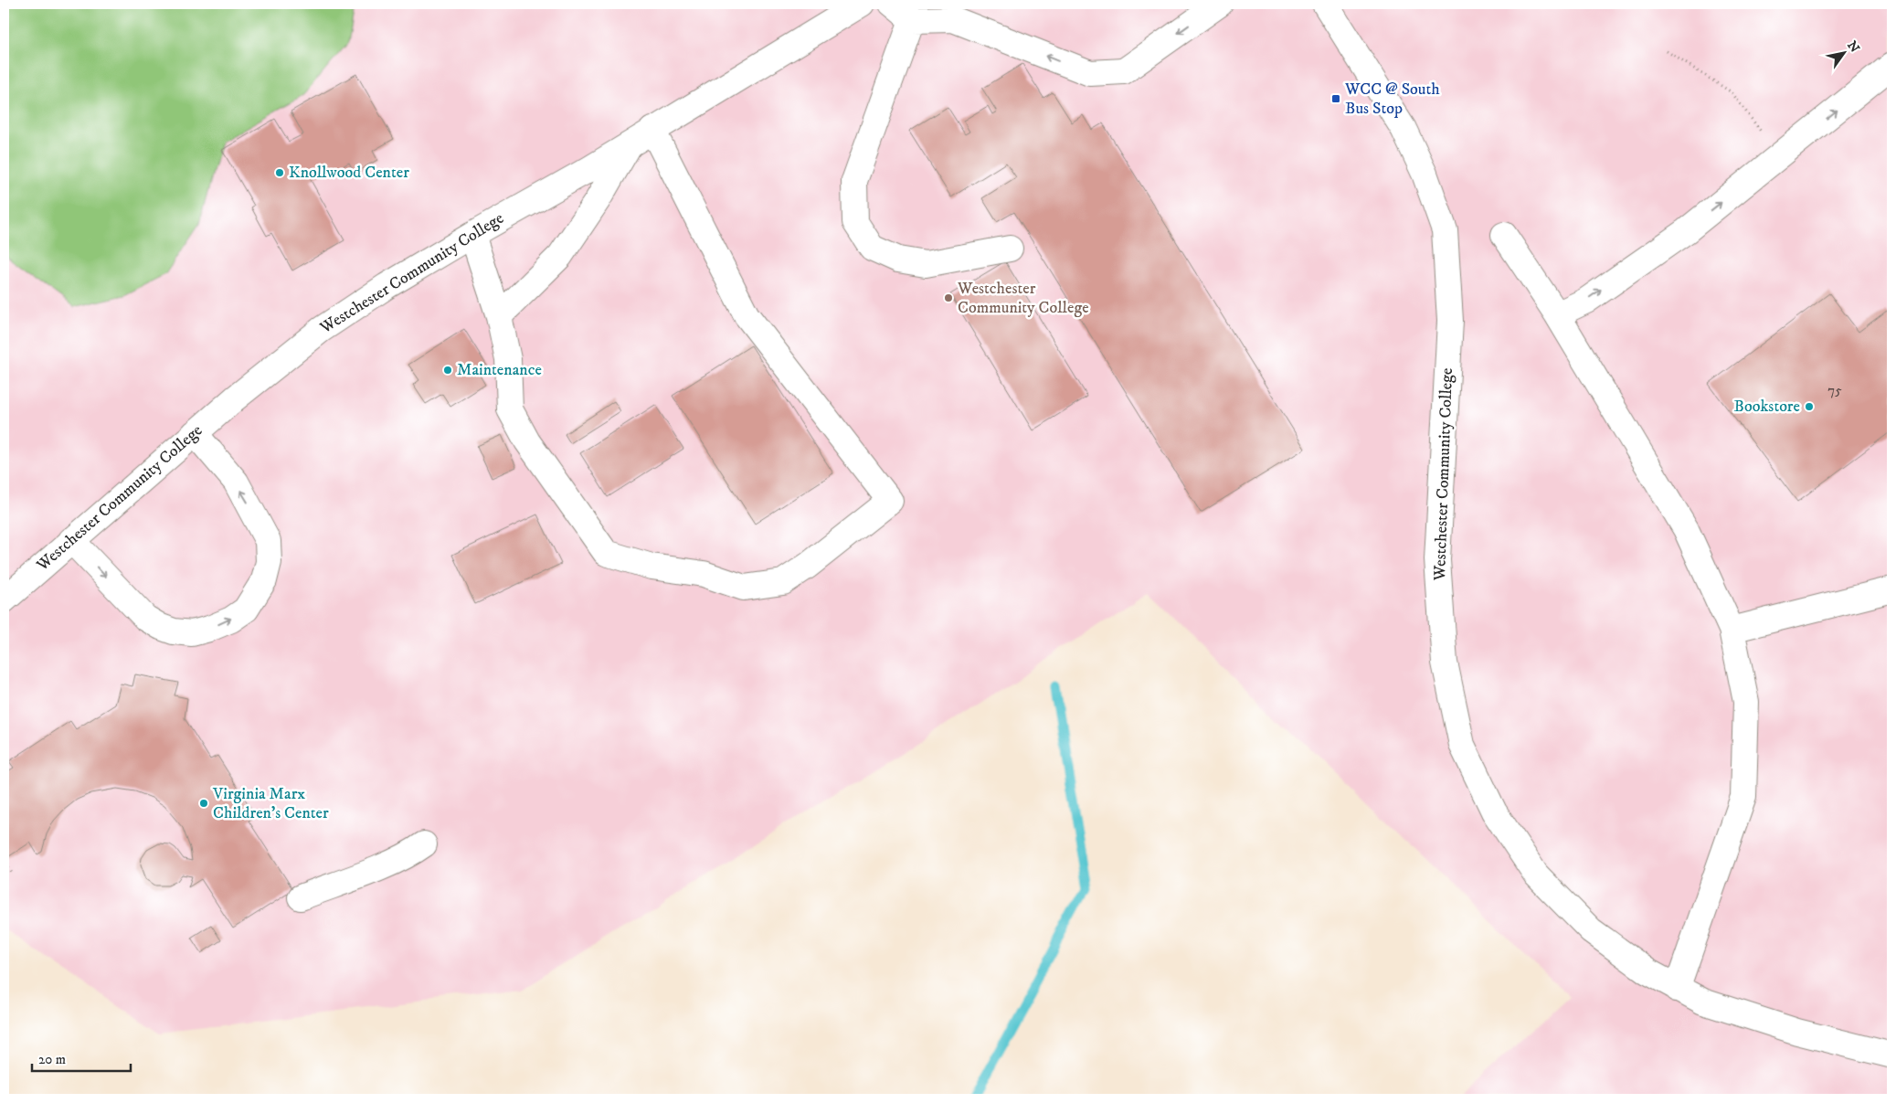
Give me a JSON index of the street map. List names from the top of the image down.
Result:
{
  "streets": {
    "street": ["Westchester Community College"]
  },
  "places": {
    "transit": ["WCC @ South Bus Stop"],
    "other": [
      "Knollwood Center",
      "Westchester Community College",
      "Maintenance",
      "Bookstore",
      "Virginia Marx Children's Center"
    ]
  },
  "house_numbers": ["75"],
  "scale_bar": "20 m",
  "north": "top right"
}
